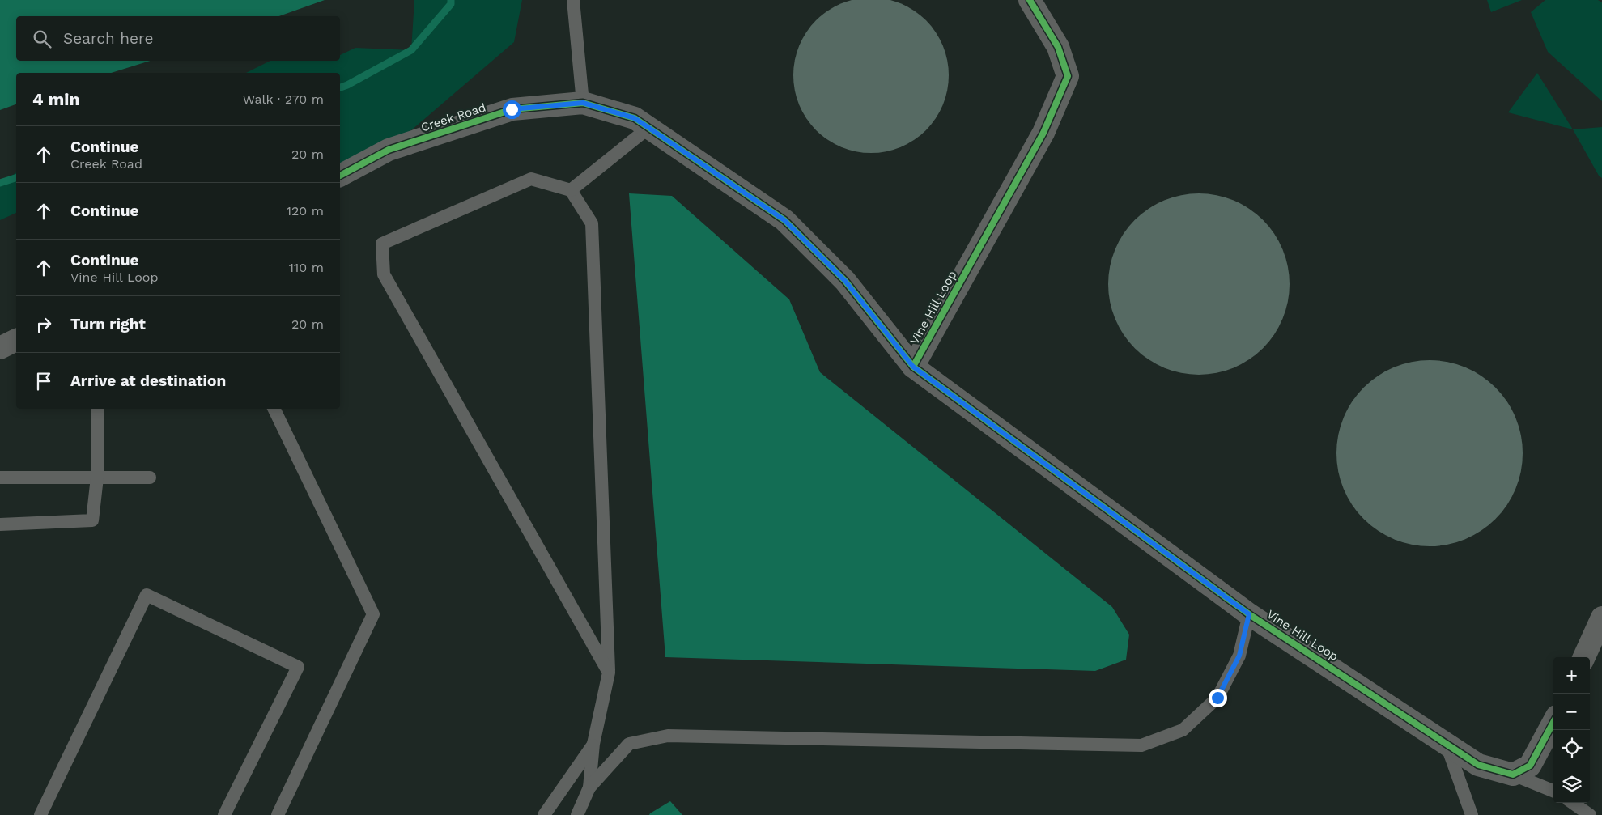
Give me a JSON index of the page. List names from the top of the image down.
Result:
{
  "streets": {
    "street": ["Creek Road", "Vine Hill Loop"]
  },
  "page": {
    "search": "Search here",
    "heading": ["4 min", "Walk · 270 m"],
    "list": [
      ["Continue", "Creek Road", "20 m"],
      ["Continue", "120 m"],
      ["Continue", "Vine Hill Loop", "110 m"],
      ["Turn right", "20 m"],
      "Arrive at destination"
    ],
    "map_buttons": ["+", "−"]
  }
}
